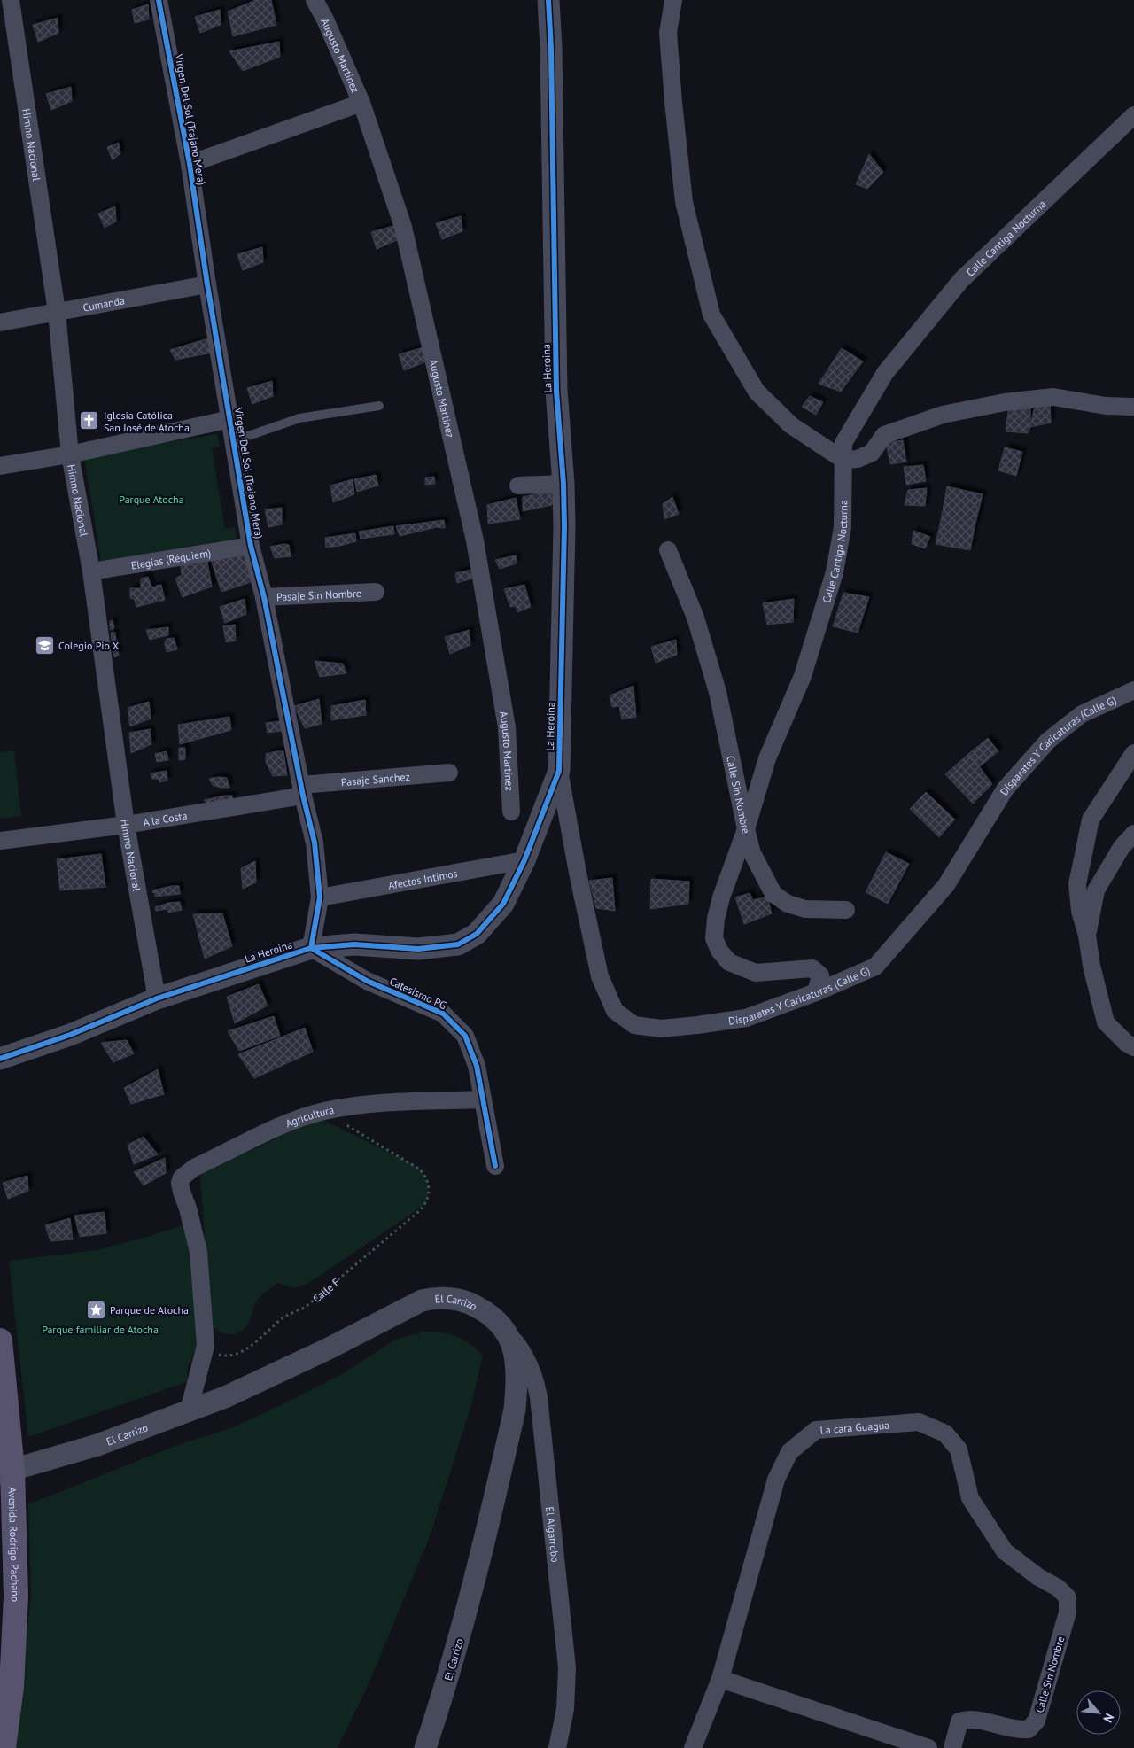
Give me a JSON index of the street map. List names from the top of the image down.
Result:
{
  "streets": {
    "main road": ["Avenida Rodrigo Pachano"],
    "street": [
      "Augusto Martinez",
      "Virgen Del Sol (Trajano Mera)",
      "Himno Nacional",
      "Calle Cantiga Nocturna",
      "Cumanda",
      "La Heroina",
      "Elegías (Réquiem)",
      "Pasaje Sin Nombre",
      "Disparates Y Caricaturas (Calle G)",
      "Pasaje Sanchez",
      "Calle Sin Nombre",
      "A la Costa",
      "Afectos Intimos",
      "Catesismo PG",
      "Agricultura",
      "El Carrizo",
      "La cara Guagua",
      "El Algarrobo"
    ],
    "path": ["Calle F"]
  },
  "crossings": [
    ["Virgen Del Sol (Trajano Mera)", "Cumanda"],
    ["Virgen Del Sol (Trajano Mera)", "La Heroina"],
    ["Virgen Del Sol (Trajano Mera)", "Elegías (Réquiem)"],
    ["Virgen Del Sol (Trajano Mera)", "Pasaje Sin Nombre"],
    ["Virgen Del Sol (Trajano Mera)", "Pasaje Sanchez"],
    ["Virgen Del Sol (Trajano Mera)", "A la Costa"],
    ["Virgen Del Sol (Trajano Mera)", "Afectos Intimos"],
    ["Virgen Del Sol (Trajano Mera)", "Catesismo PG"],
    ["Himno Nacional", "Cumanda"],
    ["Himno Nacional", "La Heroina"],
    ["Himno Nacional", "Elegías (Réquiem)"],
    ["Himno Nacional", "A la Costa"],
    ["Calle Cantiga Nocturna", "Disparates Y Caricaturas (Calle G)"],
    ["Calle Cantiga Nocturna", "Calle Sin Nombre"],
    ["La Heroina", "Disparates Y Caricaturas (Calle G)"],
    ["La Heroina", "Afectos Intimos"],
    ["La Heroina", "Catesismo PG"],
    ["Pasaje Sanchez", "A la Costa"],
    ["Calle Sin Nombre", "La cara Guagua"],
    ["Catesismo PG", "Agricultura"],
    ["Agricultura", "Calle F"],
    ["El Carrizo", "El Algarrobo"],
    ["El Carrizo", "Avenida Rodrigo Pachano"]
  ],
  "parks": ["Parque Atocha", "Parque familiar de Atocha"],
  "places": {
    "church": ["Iglesia Católica San José de Atocha"],
    "school or university": ["Colegio Pio X"],
    "place": ["Parque de Atocha"]
  },
  "north": "bottom right"
}
